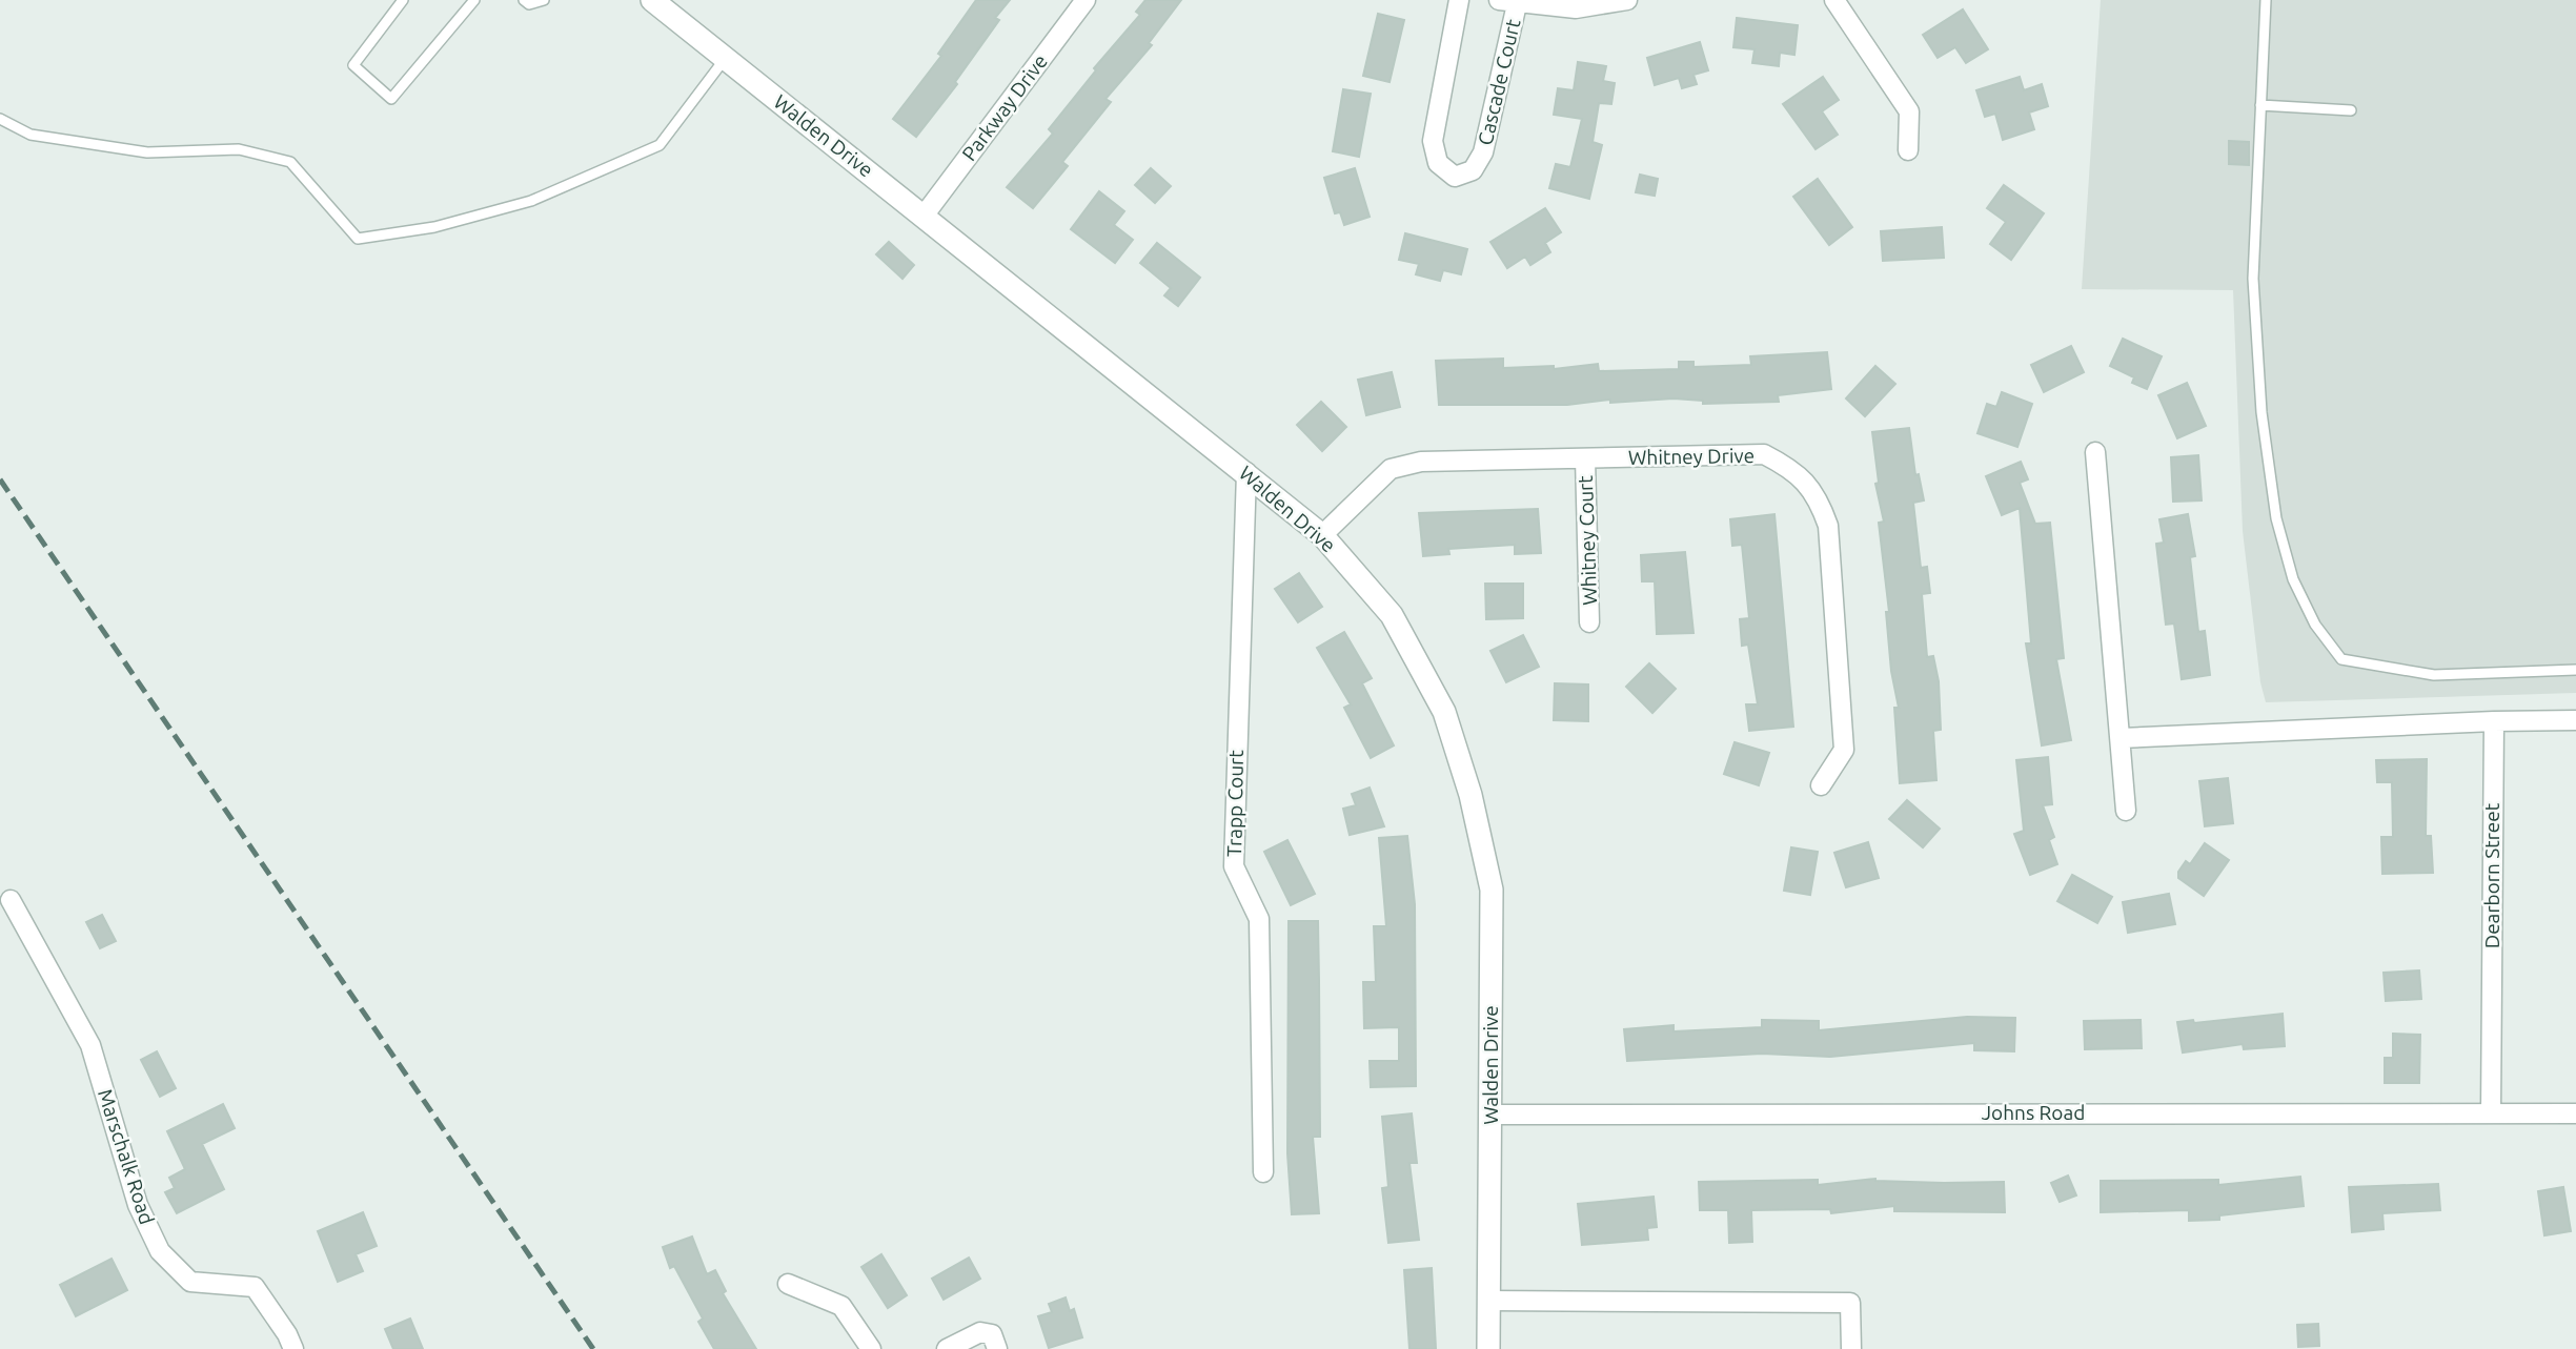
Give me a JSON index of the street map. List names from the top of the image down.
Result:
{
  "streets": {
    "street": [
      "Cascade Court",
      "Parkway Drive",
      "Walden Drive",
      "Whitney Drive",
      "Whitney Court",
      "Trapp Court",
      "Dearborn Street",
      "Johns Road",
      "Marschalk Road"
    ]
  },
  "crossings": [
    ["Parkway Drive", "Walden Drive"],
    ["Walden Drive", "Whitney Drive"],
    ["Walden Drive", "Trapp Court"],
    ["Walden Drive", "Johns Road"],
    ["Whitney Drive", "Whitney Court"],
    ["Dearborn Street", "Johns Road"]
  ]
}
